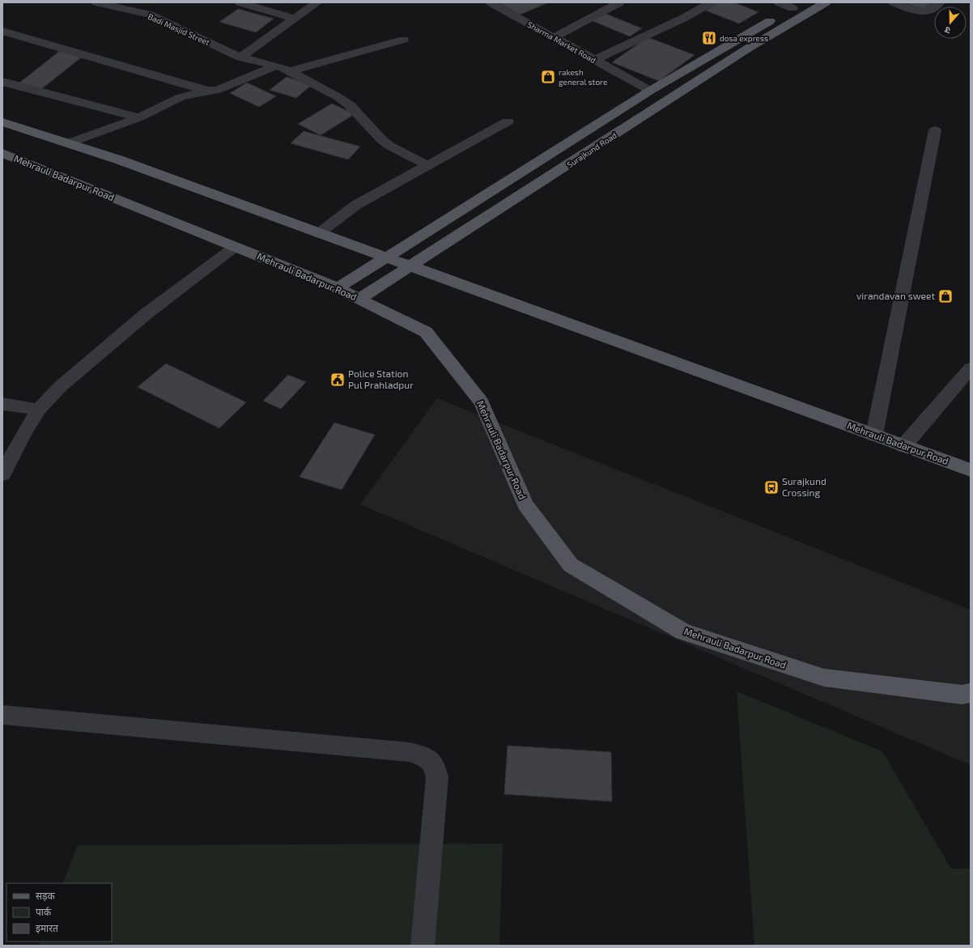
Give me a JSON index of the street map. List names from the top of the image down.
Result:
{
  "streets": {
    "main road": ["Surajkund Road", "Mehrauli Badarpur Road"],
    "street": ["Badi Masjid Street", "Sharma Market Road"]
  },
  "crossings": [
    ["Sharma Market Road", "Surajkund Road"],
    ["Surajkund Road", "Mehrauli Badarpur Road"]
  ],
  "places": {
    "restaurant": ["dosa express"],
    "shop": ["rakesh general store", "virandavan sweet"],
    "public building": ["Police Station Pul Prahladpur"],
    "bus stop": ["Surajkund Crossing"]
  },
  "legend": ["सड़क", "पार्क", "इमारत"],
  "north": "bottom"
}
